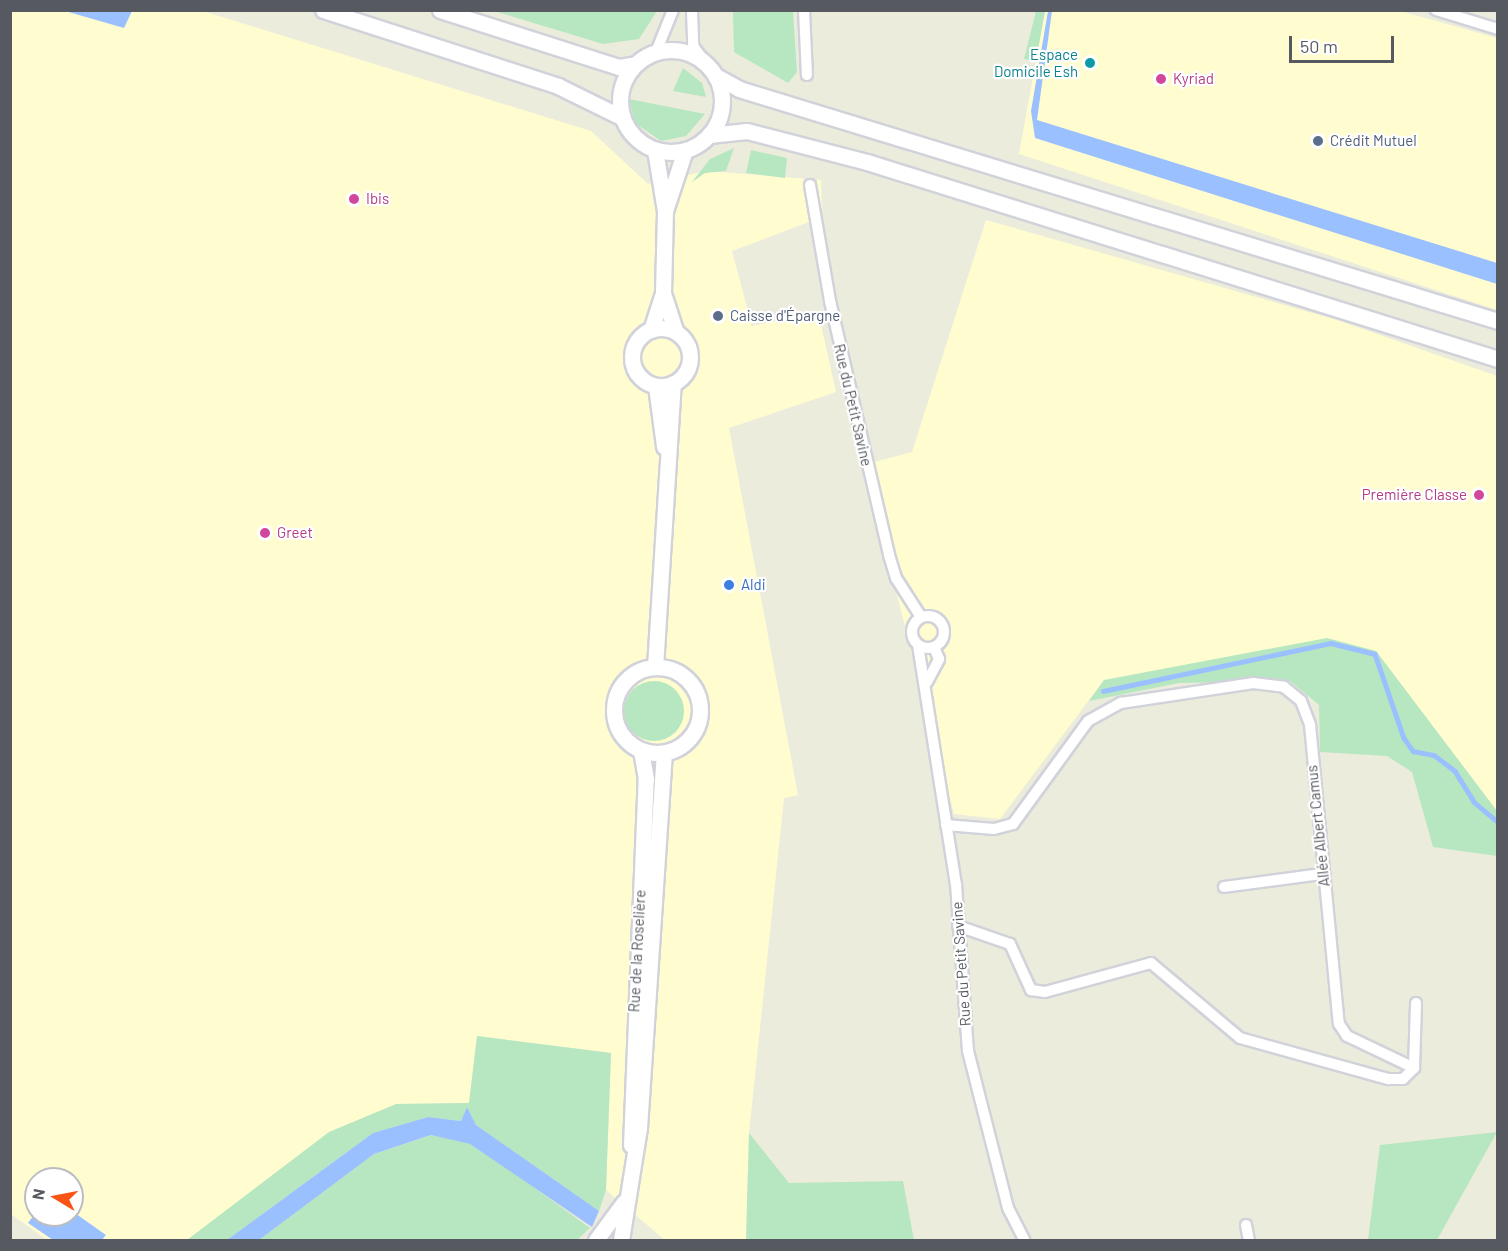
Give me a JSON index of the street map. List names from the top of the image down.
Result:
{
  "streets": {
    "main road": ["Rue de la Roselière"],
    "street": ["Rue du Petit Savine", "Allée Albert Camus"]
  },
  "crossings": [
    ["Rue du Petit Savine", "Allée Albert Camus"]
  ],
  "places": [
    "Espace Domicile Esh",
    "Kyriad",
    "Crédit Mutuel",
    "Ibis",
    "Caisse d'Épargne",
    "Première Classe",
    "Greet",
    "Aldi"
  ],
  "scale_bar": "50 m",
  "north": "left"
}
